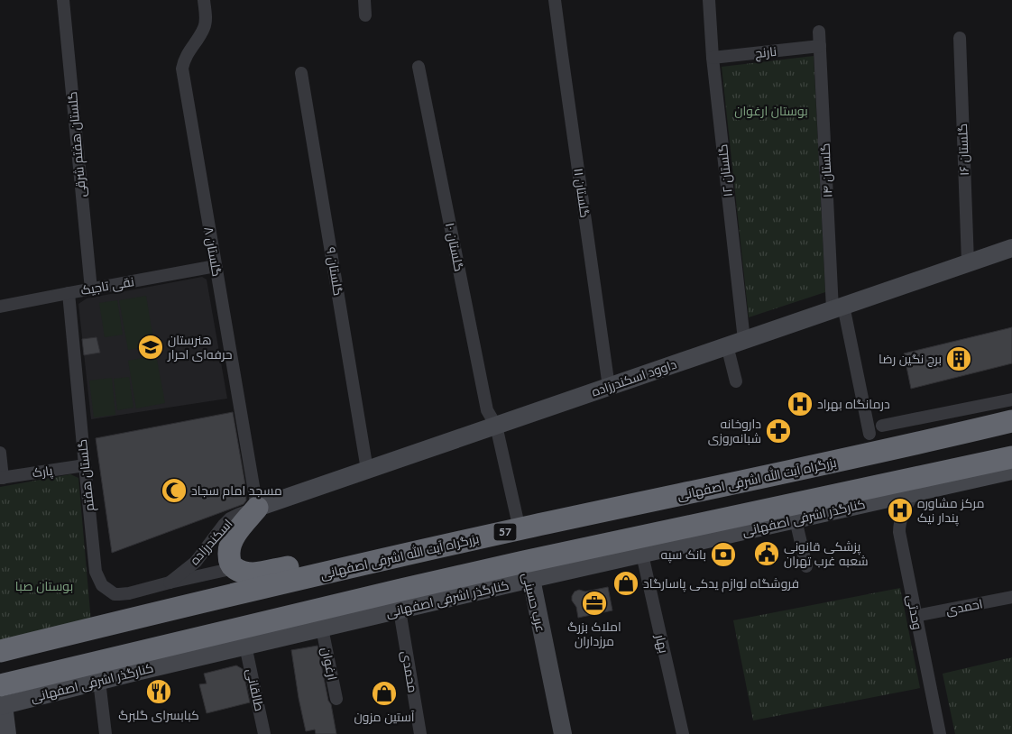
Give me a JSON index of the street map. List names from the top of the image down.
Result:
{
  "streets": {
    "highway": ["بزرگراه آیت الله اشرفی اصفهانی", "57"],
    "street": [
      "نارنج",
      "گلستان هفتم شرقی",
      "گلستان ۱۶",
      "گلستان ۱۲",
      "گلستان ۱۴",
      "گلستان ۱۱",
      "گلستان ۱۰",
      "گلستان ٨",
      "گلستان ۹",
      "نقی تاجیک",
      "داوود اسکندرزاده",
      "پارک",
      "گلستان هفتم",
      "کنارگذر اشرفی اصفهانی",
      "اسکندرزاده",
      "عرب حسینی",
      "احمدی",
      "وحدتی",
      "بهار",
      "ارغوان",
      "محمدی",
      "طالقانی"
    ]
  },
  "crossings": [
    ["نارنج", "گلستان ۱۲"],
    ["نارنج", "گلستان ۱۴"],
    ["گلستان هفتم شرقی", "نقی تاجیک"],
    ["گلستان ۱۶", "داوود اسکندرزاده"],
    ["گلستان ۱۲", "داوود اسکندرزاده"],
    ["گلستان ۱۴", "داوود اسکندرزاده"],
    ["گلستان ۱۱", "داوود اسکندرزاده"],
    ["گلستان ۱۰", "داوود اسکندرزاده"],
    ["گلستان ۱۰", "بزرگراه آیت الله اشرفی اصفهانی"],
    ["گلستان ٨", "نقی تاجیک"],
    ["گلستان ٨", "داوود اسکندرزاده"],
    ["گلستان ٨", "اسکندرزاده"],
    ["گلستان ۹", "داوود اسکندرزاده"],
    ["نقی تاجیک", "گلستان هفتم"],
    ["داوود اسکندرزاده", "اسکندرزاده"],
    ["پارک", "گلستان هفتم"],
    ["گلستان هفتم", "اسکندرزاده"],
    ["کنارگذر اشرفی اصفهانی", "عرب حسینی"],
    ["کنارگذر اشرفی اصفهانی", "وحدتی"],
    ["کنارگذر اشرفی اصفهانی", "بهار"],
    ["کنارگذر اشرفی اصفهانی", "ارغوان"],
    ["کنارگذر اشرفی اصفهانی", "محمدی"],
    ["کنارگذر اشرفی اصفهانی", "طالقانی"],
    ["احمدی", "وحدتی"]
  ],
  "parks": ["بوستان ارغوان", "بوستان صبا"],
  "places": {
    "school or university": ["هنرستان حرفه‌ای احرار"],
    "building": ["برج نگین رضا"],
    "hospital": ["درمانگاه بهراد", "مرکز مشاوره پندار نیک"],
    "pharmacy": ["داروخانه شبانه‌روزی"],
    "mosque": ["مسجد امام سجاد"],
    "public building": ["پزشکی قانونی شعبه غرب تهران"],
    "bank": ["بانک سپه"],
    "shop": ["فروشگاه لوازم یدکی پاسارگاد", "آستین مزون"],
    "office": ["املاک بزرگ مرزداران"],
    "restaurant": ["کبابسرای گلبرگ"]
  }
}
